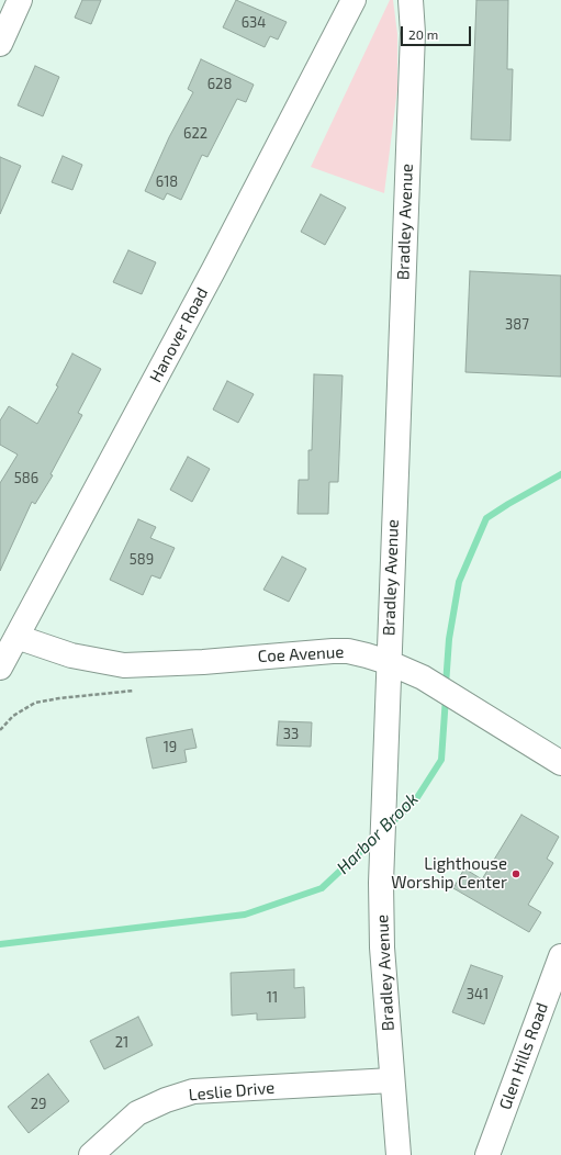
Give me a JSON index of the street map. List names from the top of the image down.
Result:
{
  "streets": {
    "street": [
      "Bradley Avenue",
      "Hanover Road",
      "Coe Avenue",
      "Glen Hills Road",
      "Leslie Drive"
    ]
  },
  "crossings": [
    ["Bradley Avenue", "Coe Avenue"],
    ["Bradley Avenue", "Leslie Drive"],
    ["Hanover Road", "Coe Avenue"]
  ],
  "water": ["Harbor Brook"],
  "places": ["Lighthouse Worship Center"],
  "house_numbers": [
    "634",
    "628",
    "622",
    "618",
    "387",
    "586",
    "589",
    "33",
    "19",
    "341",
    "11",
    "21",
    "29"
  ],
  "scale_bar": "20 m"
}
